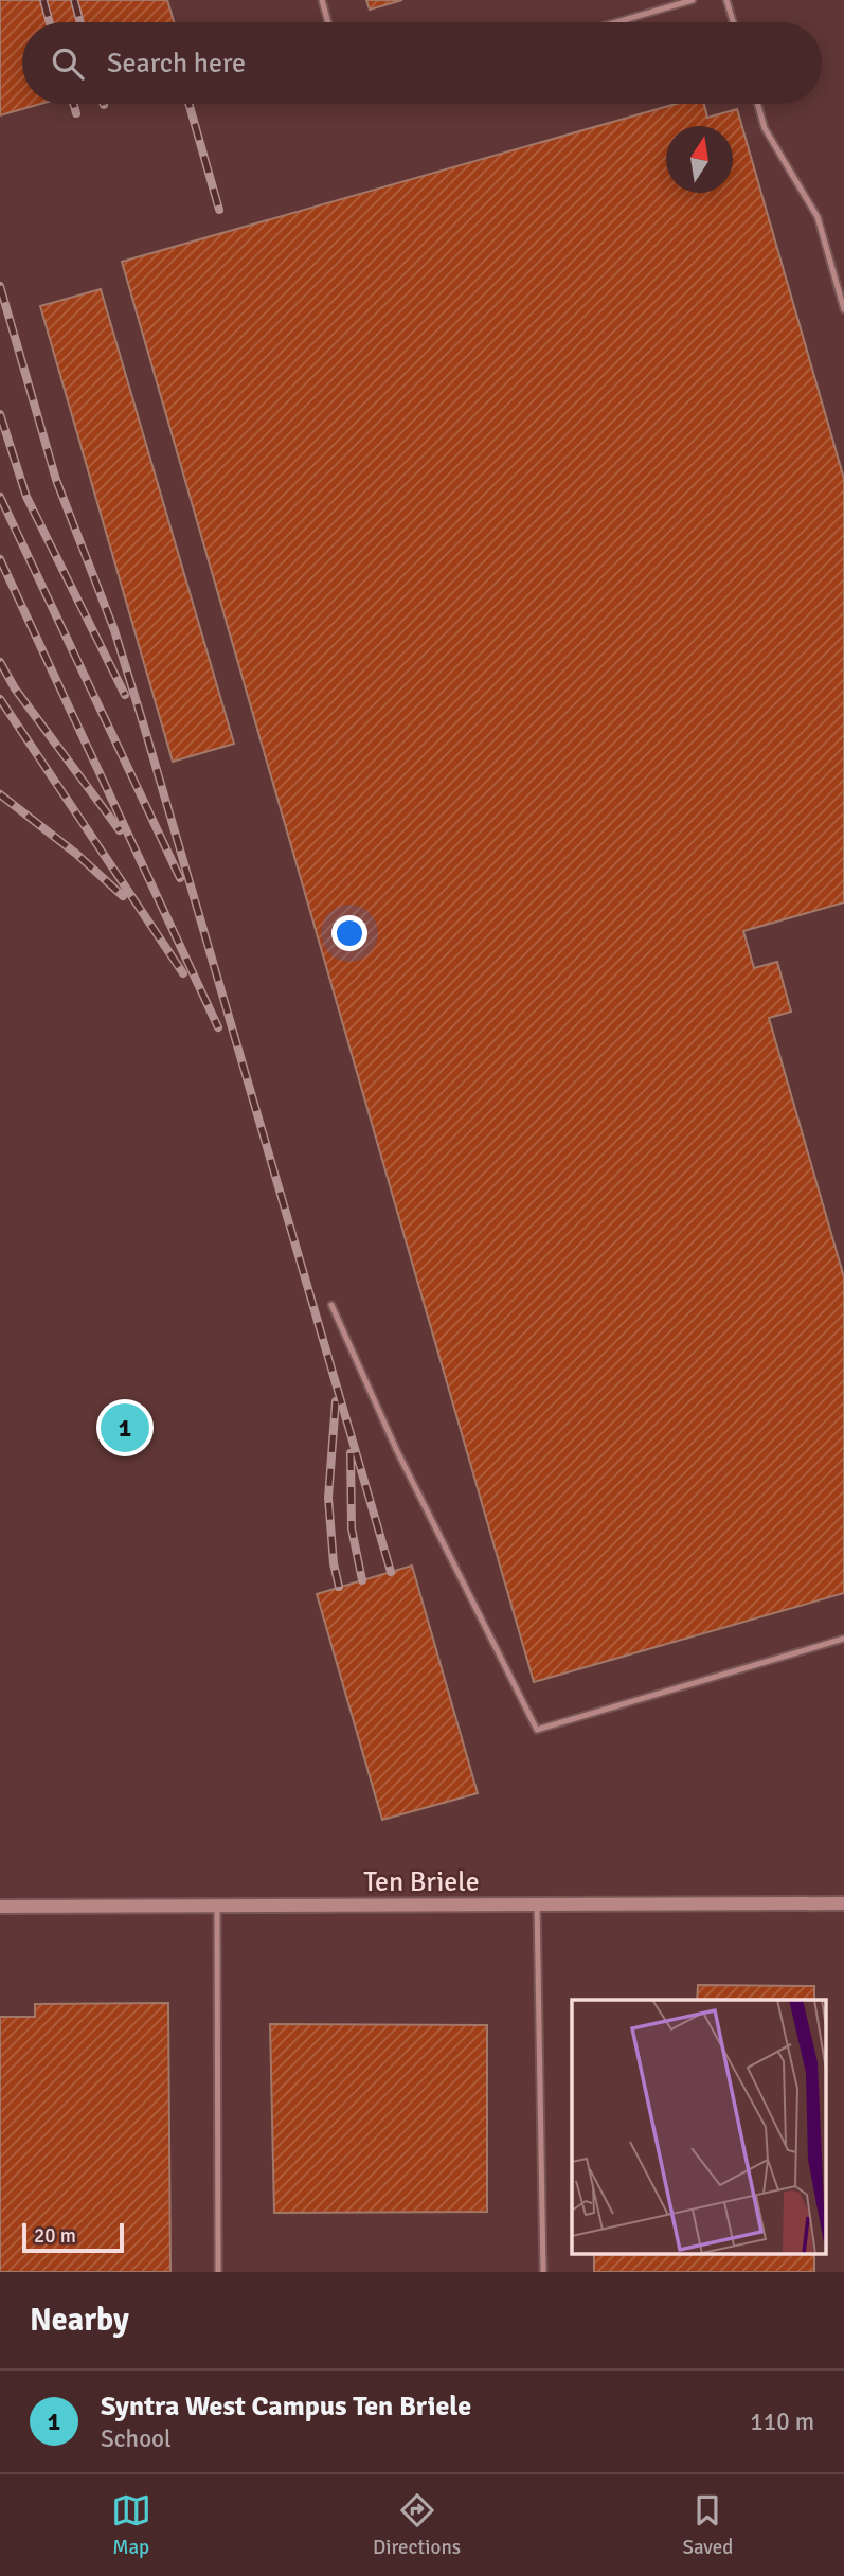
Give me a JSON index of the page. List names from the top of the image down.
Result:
{
  "streets": {
    "street": ["Ten Briele"]
  },
  "scale_bar": "20 m",
  "north": "top",
  "page": {
    "search": "Search here",
    "pins": "1",
    "scale": "20 m",
    "heading": "Nearby",
    "list": [
      {
        "mark": "1",
        "name": "Syntra West Campus Ten Briele",
        "note": "School",
        "value": "110 m"
      }
    ],
    "nav": ["Map", "Directions", "Saved"]
  }
}
